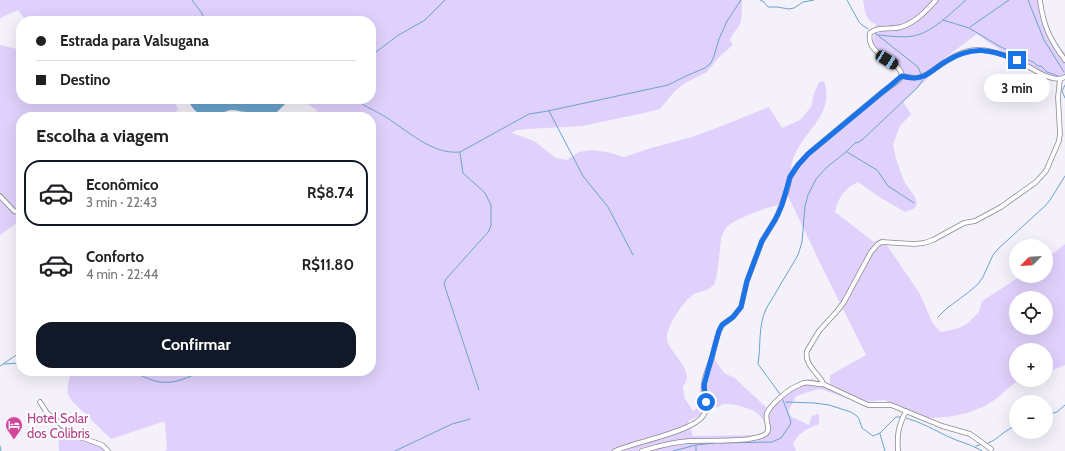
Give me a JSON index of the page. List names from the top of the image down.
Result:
{
  "places": {
    "hotel": ["Hotel Solar dos Colibris"]
  },
  "north": "bottom left",
  "page": {
    "banner": ["Estrada para Valsugana", "Destino"],
    "bubble": "3 min",
    "heading": "Escolha a viagem",
    "list": [
      {
        "name": "Econômico",
        "note": "3 min · 22:43",
        "value": "R$8.74"
      },
      {
        "name": "Conforto",
        "note": "4 min · 22:44",
        "value": "R$11.80"
      }
    ],
    "map_buttons": ["+", "−"],
    "buttons": "Confirmar"
  }
}
